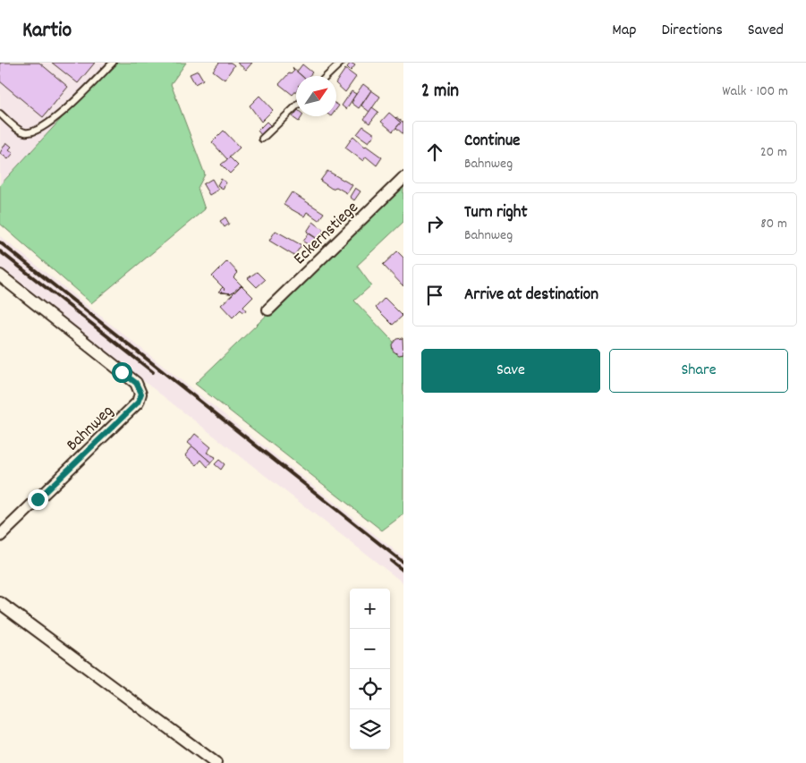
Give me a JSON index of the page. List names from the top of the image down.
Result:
{
  "streets": {
    "street": ["Eckernstiege", "Bahnweg"]
  },
  "north": "top right",
  "page": {
    "header": "Kartio",
    "nav": ["Map", "Directions", "Saved"],
    "heading": ["2 min", "Walk · 100 m"],
    "list": [
      ["Continue", "Bahnweg", "20 m"],
      ["Turn right", "Bahnweg", "80 m"],
      "Arrive at destination"
    ],
    "buttons": ["Save", "Share"],
    "map_buttons": ["+", "−"]
  }
}
